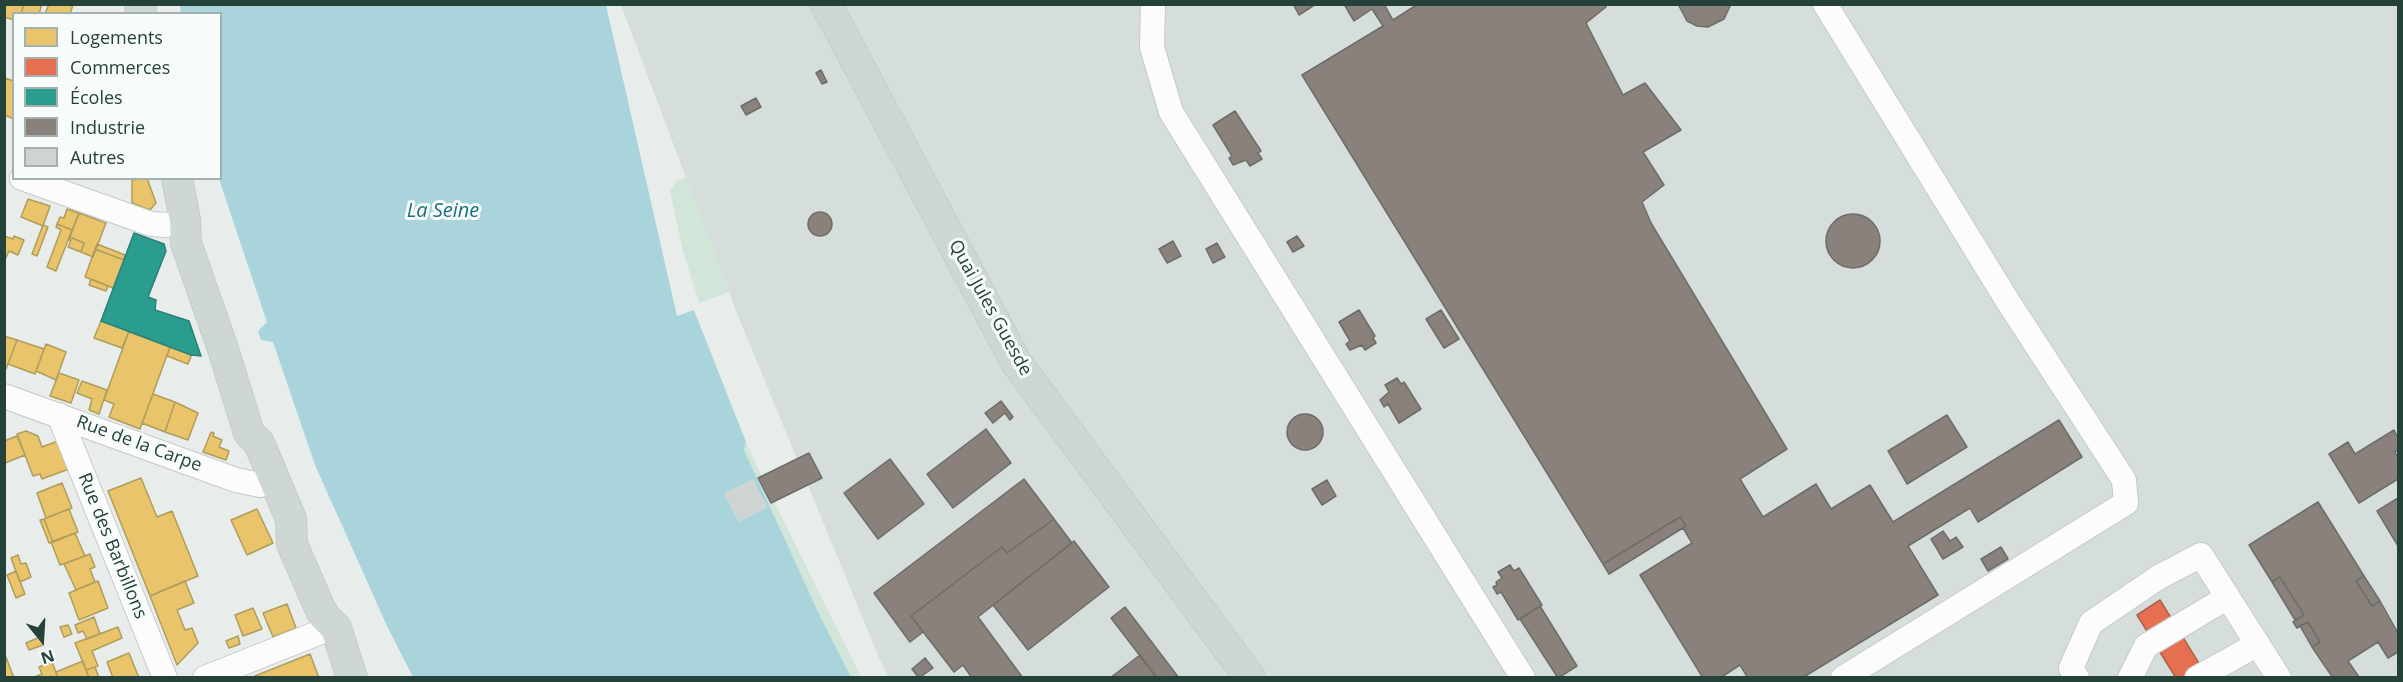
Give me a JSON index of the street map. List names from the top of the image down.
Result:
{
  "streets": {
    "main road": ["Quai Jules Guesde"],
    "street": ["Rue de la Carpe", "Rue des Barbillons"]
  },
  "crossings": [
    ["Rue de la Carpe", "Rue des Barbillons"]
  ],
  "water": ["La Seine"],
  "legend": [
    "Logements",
    "Commerces",
    "Écoles",
    "Industrie",
    "Autres"
  ],
  "north": "bottom"
}
